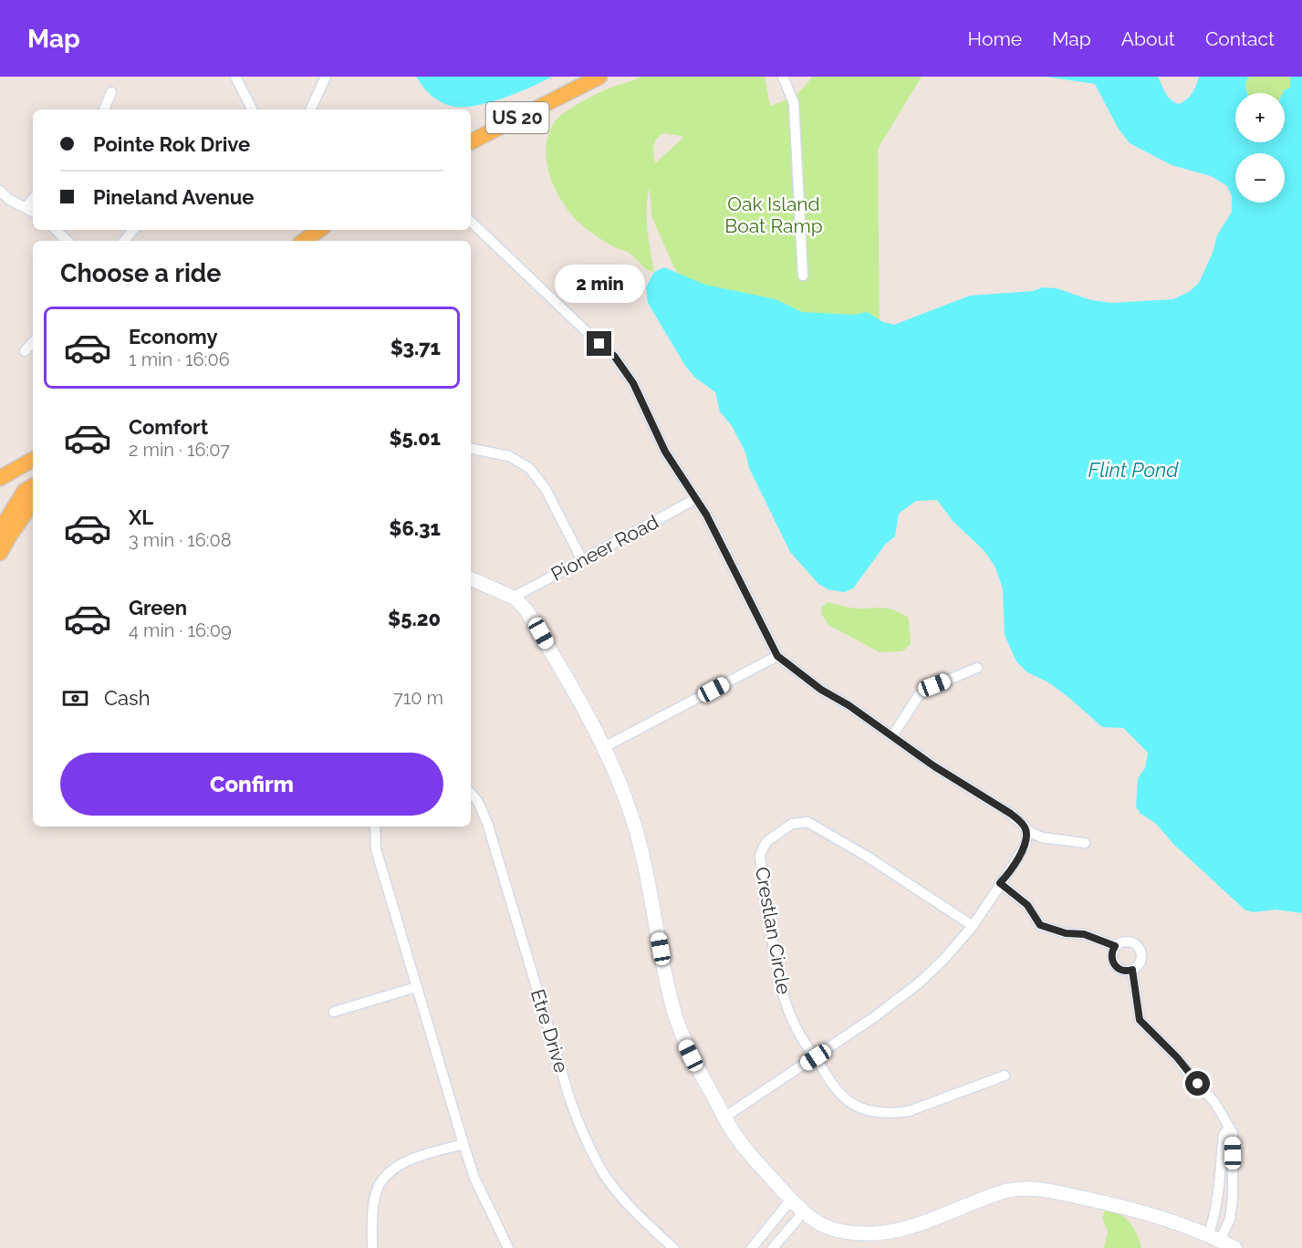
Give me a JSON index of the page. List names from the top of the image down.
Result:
{
  "streets": {
    "main road": ["US 20"],
    "street": ["Pioneer Road", "Crestlan Circle", "Etre Drive"]
  },
  "water": ["Flint Pond"],
  "parks": ["Oak Island Boat Ramp"],
  "page": {
    "header": "Map",
    "nav": [
      "Home",
      "Map",
      "About",
      "Contact"
    ],
    "map_buttons": ["+", "−"],
    "banner": ["Pointe Rok Drive", "Pineland Avenue"],
    "heading": "Choose a ride",
    "bubble": "2 min",
    "list": [
      {
        "name": "Economy",
        "note": "1 min · 16:06",
        "value": "$3.71"
      },
      {
        "name": "Comfort",
        "note": "2 min · 16:07",
        "value": "$5.01"
      },
      {
        "name": "XL",
        "note": "3 min · 16:08",
        "value": "$6.31"
      },
      {
        "name": "Green",
        "note": "4 min · 16:09",
        "value": "$5.20"
      }
    ],
    "pay": ["Cash", "710 m"],
    "buttons": "Confirm"
  }
}
